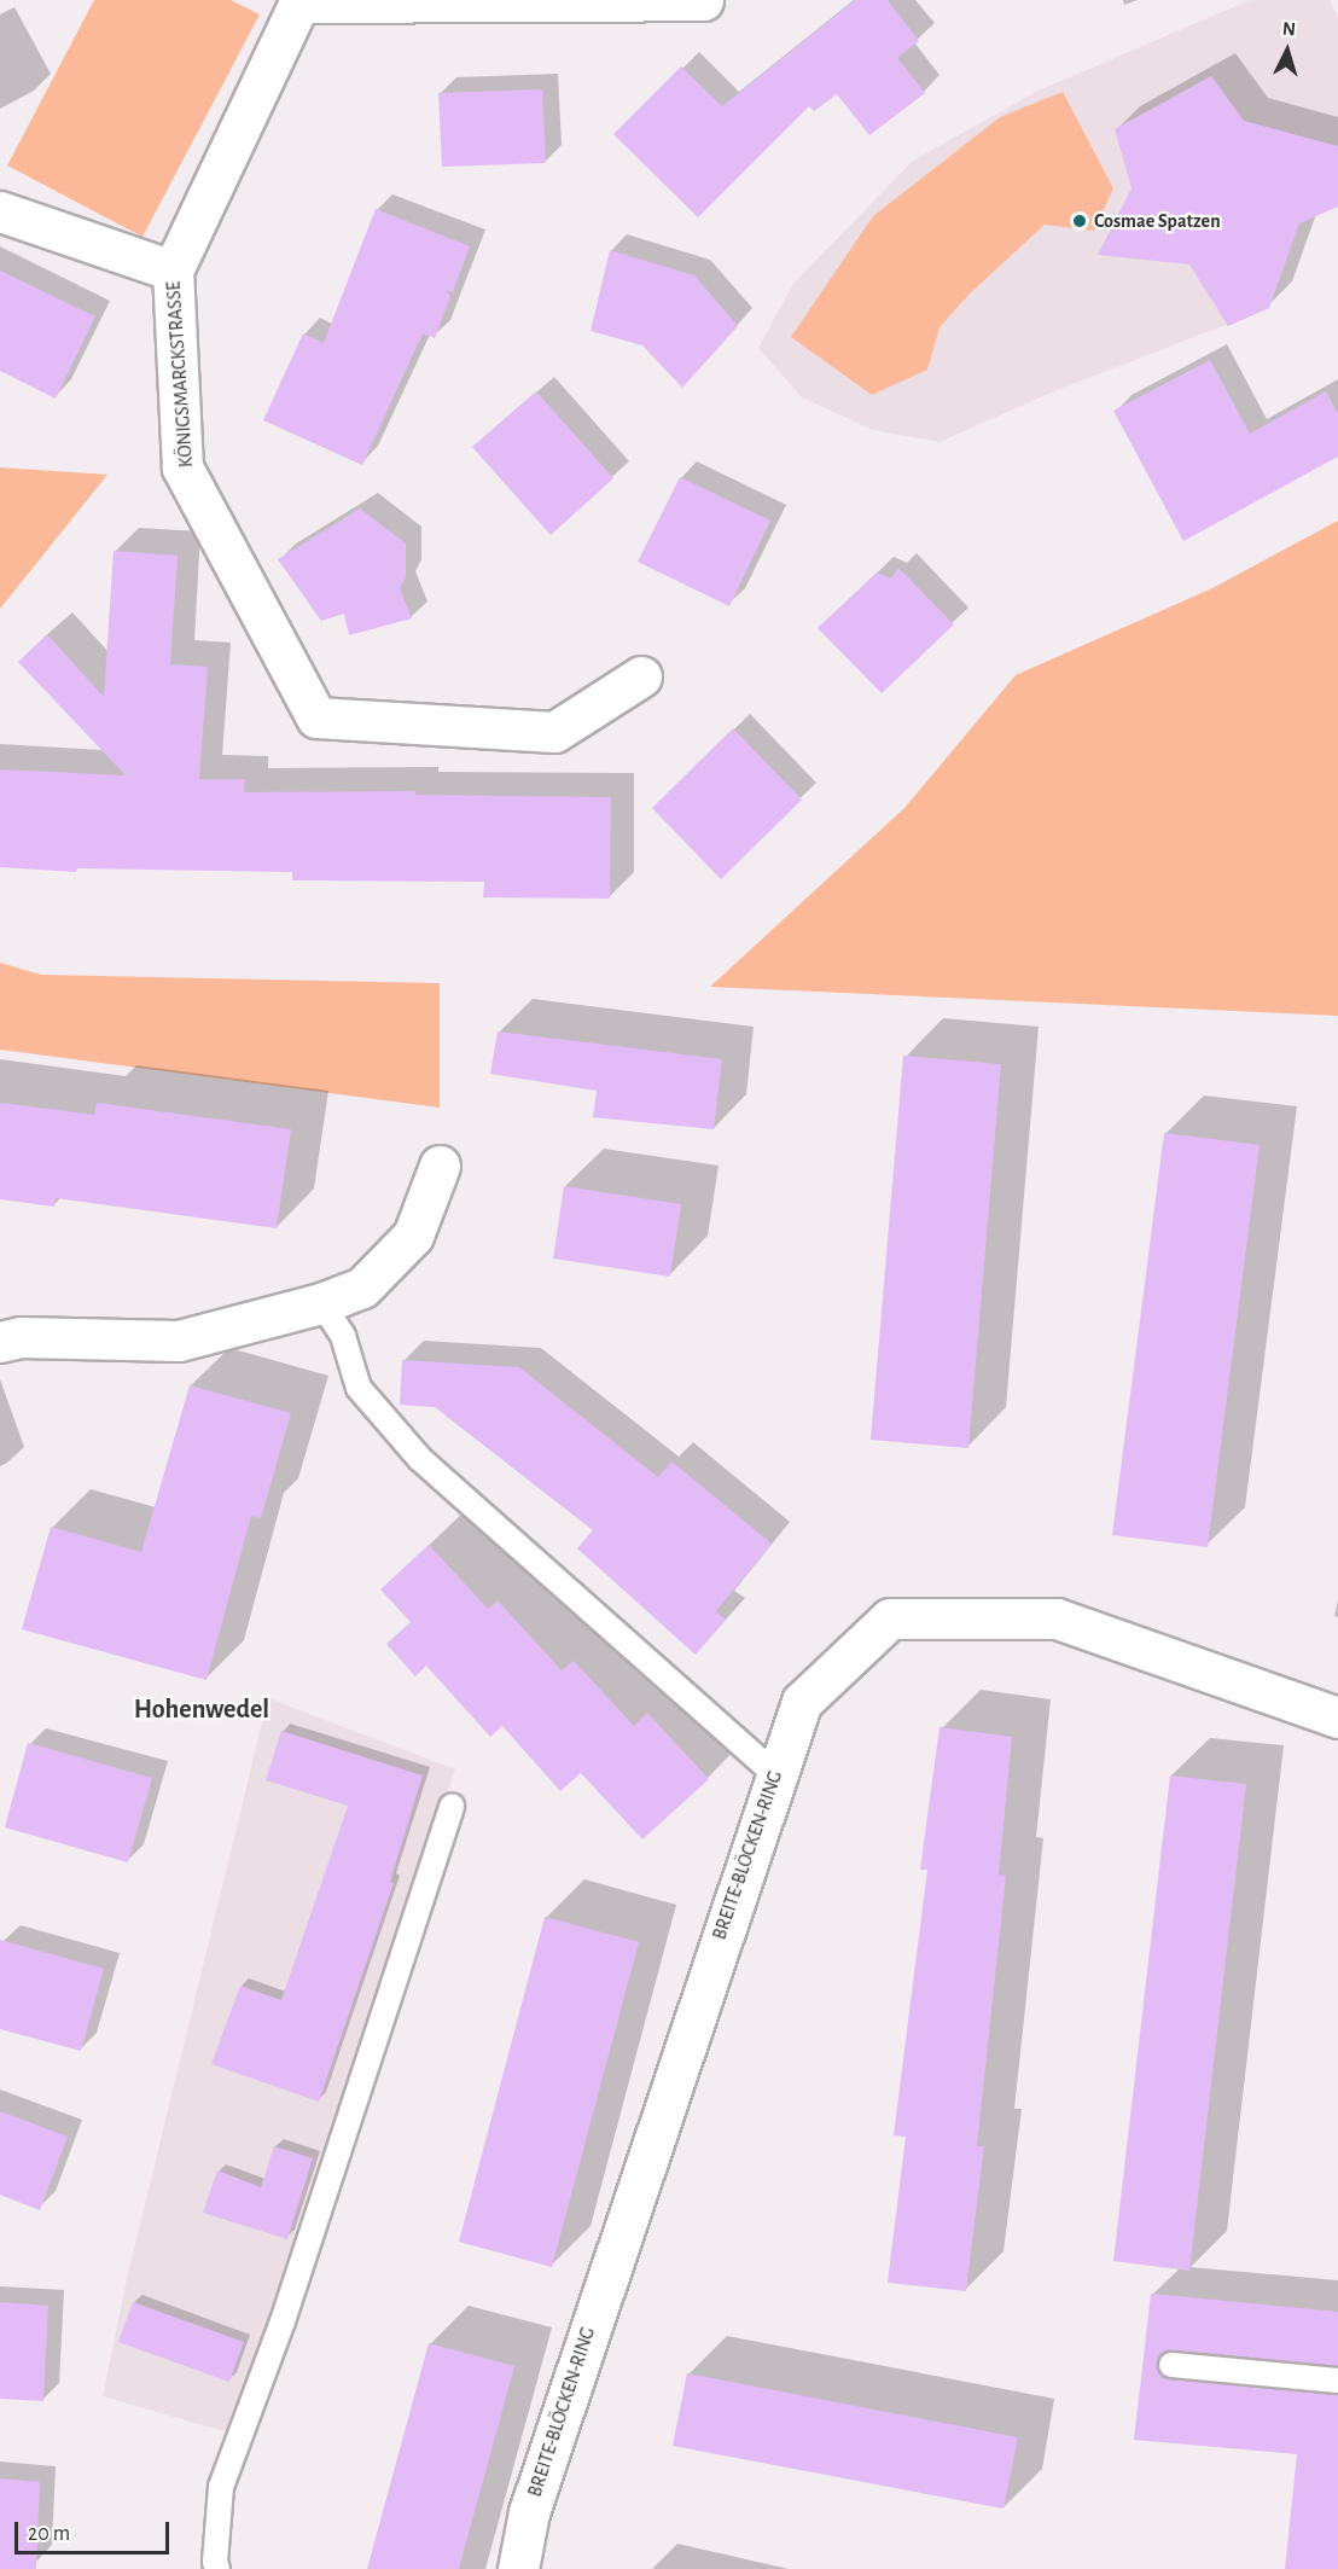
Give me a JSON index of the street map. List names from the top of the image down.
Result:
{
  "streets": {
    "street": ["KÖNIGSMARCKSTRASSE", "BREITE-BLÖCKEN-RING"]
  },
  "districts": ["Hohenwedel"],
  "places": ["Cosmae Spatzen"],
  "scale_bar": "20 m",
  "north": "top"
}
